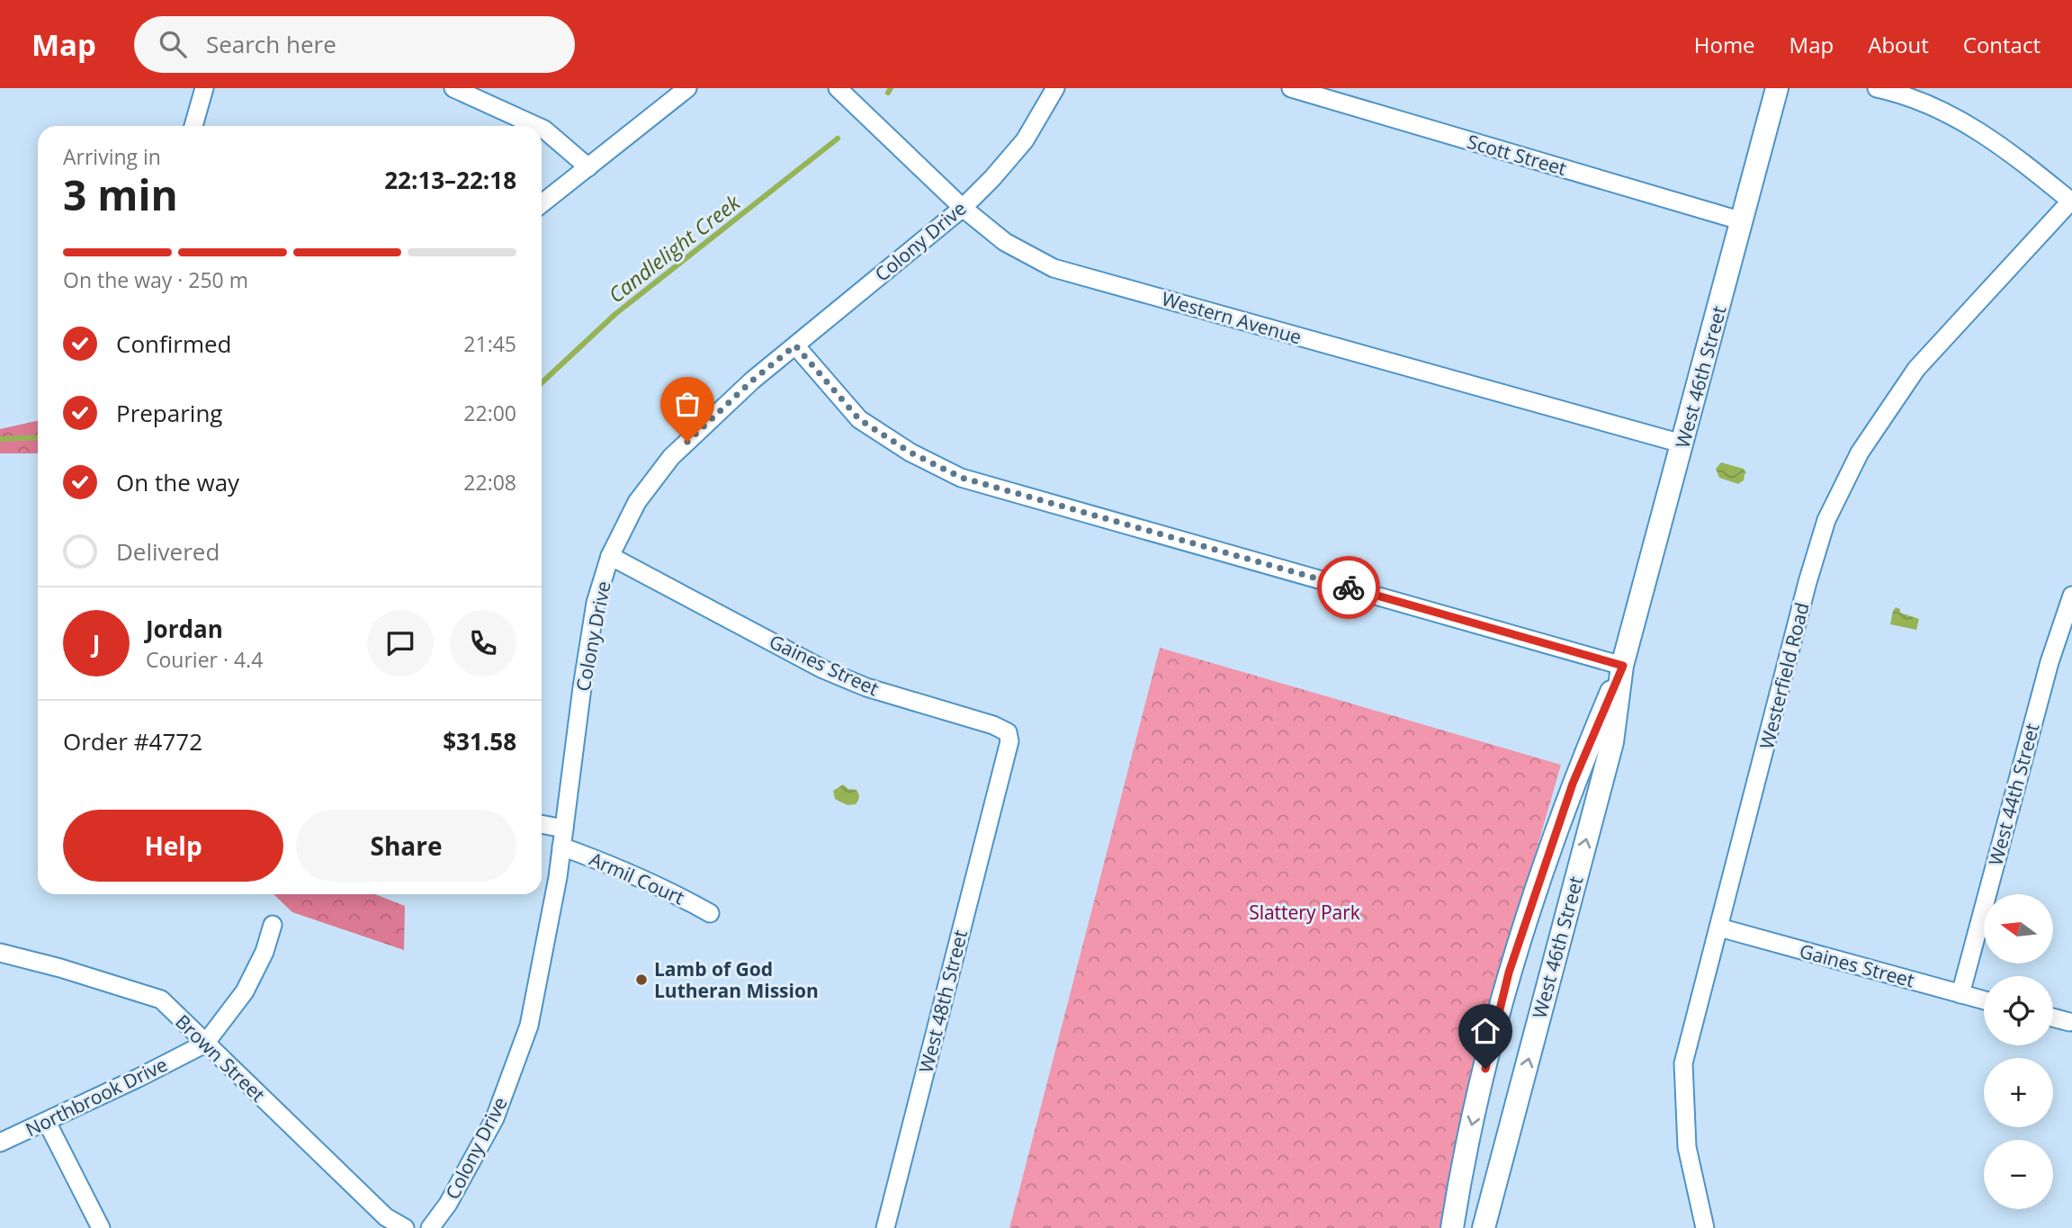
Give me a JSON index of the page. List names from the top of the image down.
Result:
{
  "streets": {
    "street": [
      "Scott Street",
      "Colony Drive",
      "Western Avenue",
      "West 46th Street",
      "Gaines Street",
      "Westerfield Road",
      "West 44th Street",
      "Armil Court",
      "West 48th Street",
      "Brown Street",
      "Northbrook Drive"
    ]
  },
  "crossings": [
    ["Scott Street", "West 46th Street"],
    ["Colony Drive", "Western Avenue"],
    ["Colony Drive", "Gaines Street"],
    ["Colony Drive", "Armil Court"],
    ["Western Avenue", "West 46th Street"],
    ["Gaines Street", "Westerfield Road"],
    ["Gaines Street", "West 44th Street"],
    ["Gaines Street", "West 48th Street"],
    ["Brown Street", "Northbrook Drive"]
  ],
  "water": ["Candlelight Creek"],
  "parks": ["Slattery Park"],
  "places": ["Lamb of God Lutheran Mission"],
  "north": "left",
  "page": {
    "header": "Map",
    "search": "Search here",
    "nav": [
      "Home",
      "Map",
      "About",
      "Contact"
    ],
    "heading": ["3 min", "Arriving in", "22:13–22:18"],
    "panel": [
      "Jordan",
      "Courier · 4.4",
      "Order #4772",
      "$31.58"
    ],
    "bar": "On the way · 250 m",
    "list": [
      ["Confirmed", "21:45"],
      ["Preparing", "22:00"],
      ["On the way", "22:08"],
      "Delivered"
    ],
    "round": "J",
    "buttons": ["Help", "Share"],
    "map_buttons": ["+", "−"]
  }
}
